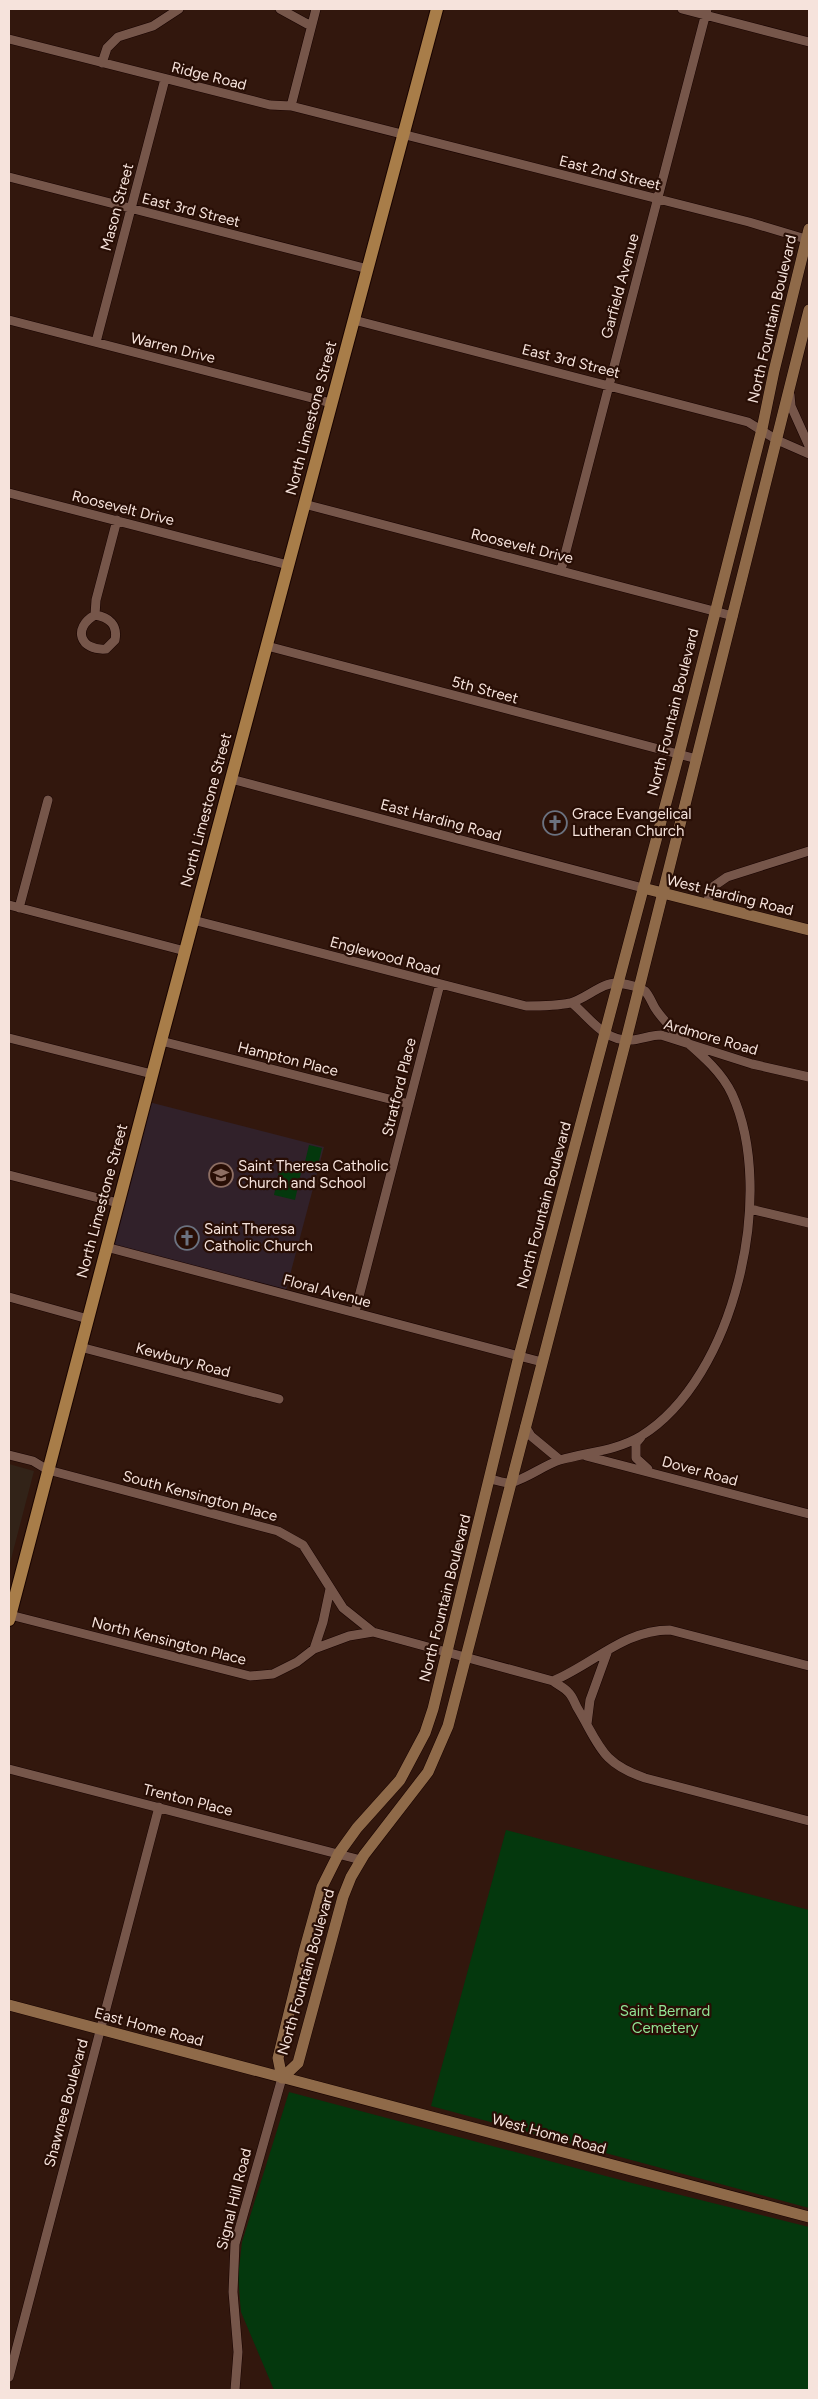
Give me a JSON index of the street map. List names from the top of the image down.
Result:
{
  "streets": {
    "main road": ["North Limestone Street"],
    "street": [
      "Ridge Road",
      "East 2nd Street",
      "Mason Street",
      "East 3rd Street",
      "Garfield Avenue",
      "North Fountain Boulevard",
      "Warren Drive",
      "Roosevelt Drive",
      "5th Street",
      "East Harding Road",
      "West Harding Road",
      "Englewood Road",
      "Ardmore Road",
      "Hampton Place",
      "Stratford Place",
      "Floral Avenue",
      "Kewbury Road",
      "Dover Road",
      "South Kensington Place",
      "North Kensington Place",
      "Trenton Place",
      "East Home Road",
      "Shawnee Boulevard",
      "West Home Road",
      "Signal Hill Road"
    ]
  },
  "crossings": [
    ["Ridge Road", "East 2nd Street"],
    ["Ridge Road", "Mason Street"],
    ["Ridge Road", "North Limestone Street"],
    ["East 2nd Street", "Garfield Avenue"],
    ["East 2nd Street", "North Fountain Boulevard"],
    ["East 2nd Street", "North Limestone Street"],
    ["Mason Street", "East 3rd Street"],
    ["Mason Street", "Warren Drive"],
    ["East 3rd Street", "Garfield Avenue"],
    ["East 3rd Street", "North Fountain Boulevard"],
    ["East 3rd Street", "North Limestone Street"],
    ["Garfield Avenue", "Roosevelt Drive"],
    ["North Fountain Boulevard", "Roosevelt Drive"],
    ["North Fountain Boulevard", "5th Street"],
    ["North Fountain Boulevard", "East Harding Road"],
    ["North Fountain Boulevard", "West Harding Road"],
    ["North Fountain Boulevard", "Englewood Road"],
    ["North Fountain Boulevard", "Ardmore Road"],
    ["North Fountain Boulevard", "Floral Avenue"],
    ["North Fountain Boulevard", "Trenton Place"],
    ["North Fountain Boulevard", "East Home Road"],
    ["North Fountain Boulevard", "West Home Road"],
    ["North Fountain Boulevard", "Signal Hill Road"],
    ["Warren Drive", "North Limestone Street"],
    ["North Limestone Street", "Roosevelt Drive"],
    ["North Limestone Street", "5th Street"],
    ["North Limestone Street", "East Harding Road"],
    ["North Limestone Street", "Englewood Road"],
    ["North Limestone Street", "Hampton Place"],
    ["North Limestone Street", "Floral Avenue"],
    ["North Limestone Street", "Kewbury Road"],
    ["North Limestone Street", "South Kensington Place"],
    ["North Limestone Street", "North Kensington Place"],
    ["East Harding Road", "West Harding Road"],
    ["Englewood Road", "Stratford Place"],
    ["Hampton Place", "Stratford Place"],
    ["Stratford Place", "Floral Avenue"],
    ["South Kensington Place", "North Kensington Place"],
    ["Trenton Place", "Shawnee Boulevard"],
    ["East Home Road", "Shawnee Boulevard"],
    ["East Home Road", "West Home Road"],
    ["East Home Road", "Signal Hill Road"],
    ["West Home Road", "Signal Hill Road"]
  ],
  "parks": ["Saint Bernard Cemetery"],
  "places": {
    "church": ["Grace Evangelical Lutheran Church", "Saint Theresa Catholic Church"],
    "school or university": ["Saint Theresa Catholic Church and School"]
  }
}
